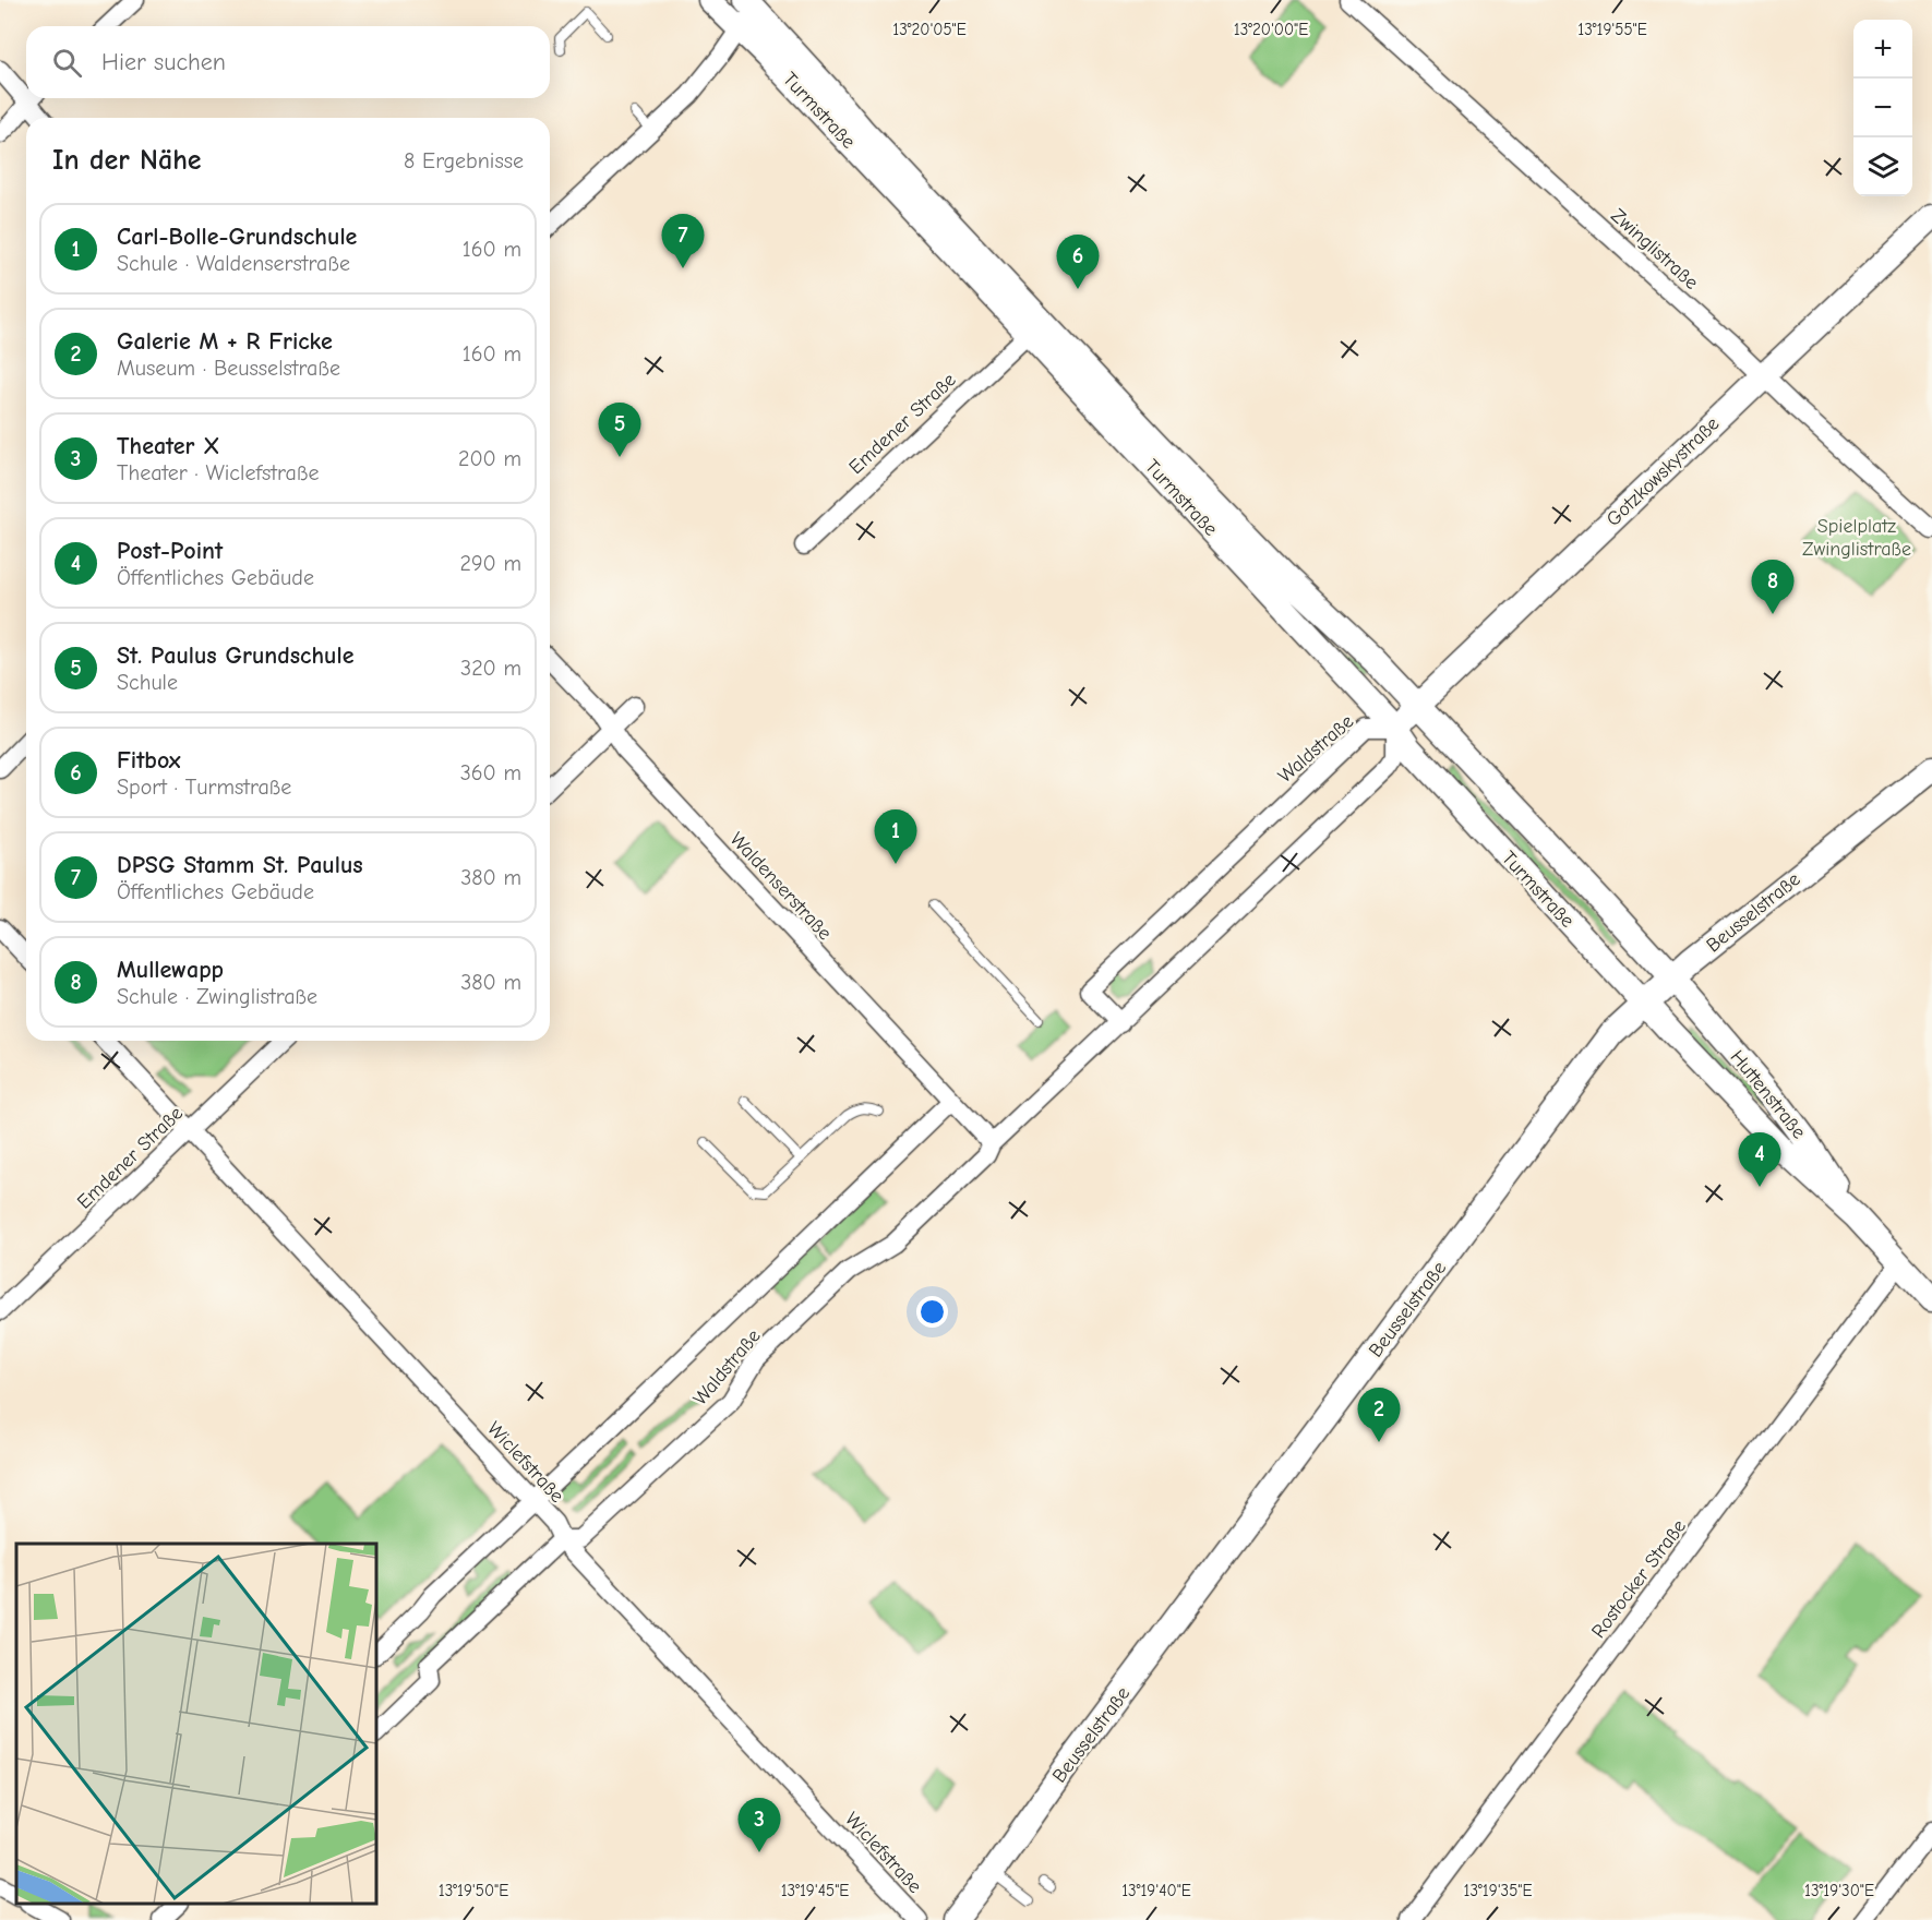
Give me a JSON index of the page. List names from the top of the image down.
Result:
{
  "streets": {
    "main road": [
      "Turmstraße",
      "Gotzkowskystraße",
      "Beusselstraße",
      "Huttenstraße"
    ],
    "street": [
      "Zwinglistraße",
      "Emdener Straße",
      "Waldstraße",
      "Waldenserstraße",
      "Wiclefstraße",
      "Rostocker Straße"
    ]
  },
  "crossings": [
    ["Turmstraße", "Emdener Straße"],
    ["Turmstraße", "Gotzkowskystraße"],
    ["Turmstraße", "Waldstraße"],
    ["Turmstraße", "Beusselstraße"],
    ["Turmstraße", "Huttenstraße"],
    ["Zwinglistraße", "Gotzkowskystraße"],
    ["Emdener Straße", "Wiclefstraße"],
    ["Gotzkowskystraße", "Waldstraße"],
    ["Waldstraße", "Waldenserstraße"],
    ["Waldstraße", "Wiclefstraße"],
    ["Beusselstraße", "Huttenstraße"],
    ["Huttenstraße", "Rostocker Straße"]
  ],
  "parks": ["Spielplatz Zwinglistraße"],
  "page": {
    "map_buttons": ["+", "−"],
    "search": "Hier suchen",
    "heading": ["In der Nähe", "8 Ergebnisse"],
    "list": [
      {
        "mark": "1",
        "name": "Carl-Bolle-Grundschule",
        "note": "Schule · Waldenserstraße",
        "value": "160 m"
      },
      {
        "mark": "2",
        "name": "Galerie M + R Fricke",
        "note": "Museum · Beusselstraße",
        "value": "160 m"
      },
      {
        "mark": "3",
        "name": "Theater X",
        "note": "Theater · Wiclefstraße",
        "value": "200 m"
      },
      {
        "mark": "4",
        "name": "Post-Point",
        "note": "Öffentliches Gebäude",
        "value": "290 m"
      },
      {
        "mark": "5",
        "name": "St. Paulus Grundschule",
        "note": "Schule",
        "value": "320 m"
      },
      {
        "mark": "6",
        "name": "Fitbox",
        "note": "Sport · Turmstraße",
        "value": "360 m"
      },
      {
        "mark": "7",
        "name": "DPSG Stamm St. Paulus",
        "note": "Öffentliches Gebäude",
        "value": "380 m"
      },
      {
        "mark": "8",
        "name": "Mullewapp",
        "note": "Schule · Zwinglistraße",
        "value": "380 m"
      }
    ],
    "pins": [
      "7",
      "6",
      "5",
      "8",
      "1",
      "4",
      "2",
      "3"
    ]
  },
  "coordinates": [
    "13°20'05\"E",
    "13°20'00\"E",
    "13°19'55\"E",
    "13°19'50\"E",
    "13°19'45\"E",
    "13°19'40\"E",
    "13°19'35\"E",
    "13°19'30\"E"
  ]
}
